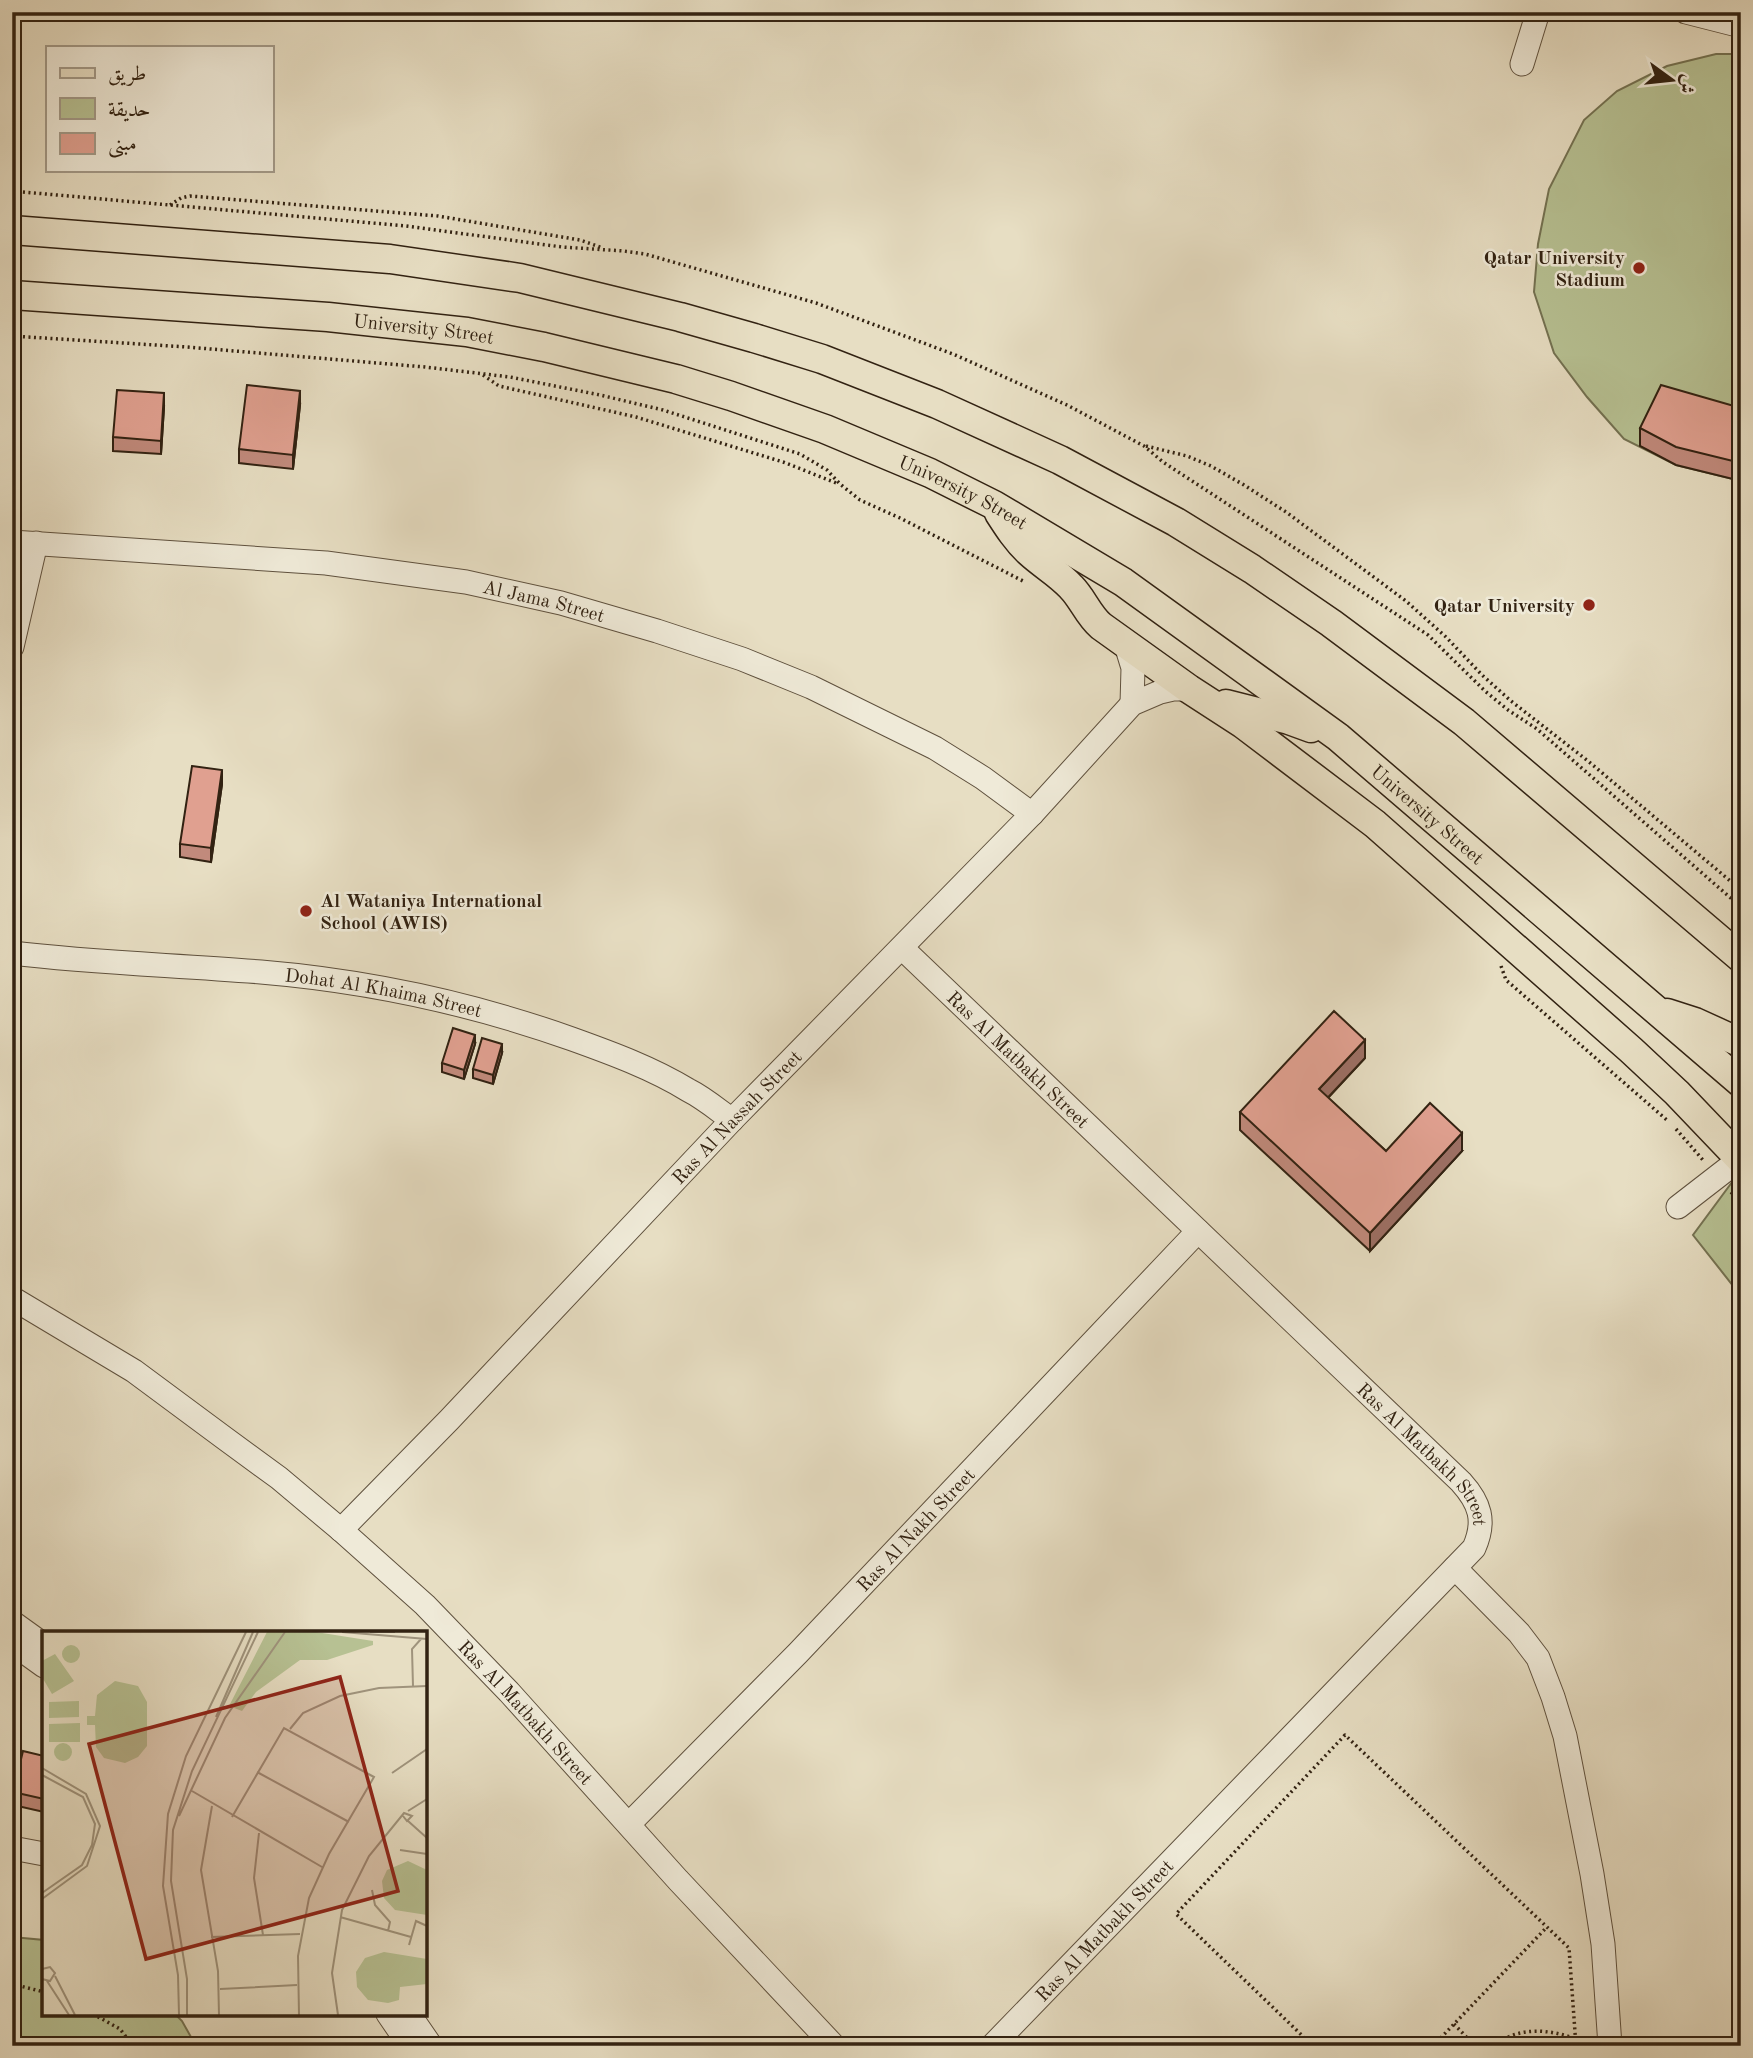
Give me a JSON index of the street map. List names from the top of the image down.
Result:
{
  "streets": {
    "main road": ["University Street"],
    "street": [
      "Al Jama Street",
      "Dohat Al Khaima Street",
      "Ras Al Matbakh Street",
      "Ras Al Nassah Street",
      "Ras Al Nakh Street"
    ]
  },
  "crossings": [
    ["Al Jama Street", "Ras Al Nassah Street"],
    ["Dohat Al Khaima Street", "Ras Al Nassah Street"],
    ["Ras Al Matbakh Street", "Ras Al Nassah Street"],
    ["Ras Al Matbakh Street", "Ras Al Nakh Street"]
  ],
  "places": ["Qatar University Stadium", "Qatar University", "Al Wataniya International School (AWIS)"],
  "legend": ["طريق", "حديقة", "مبنى"],
  "north": "right"
}
